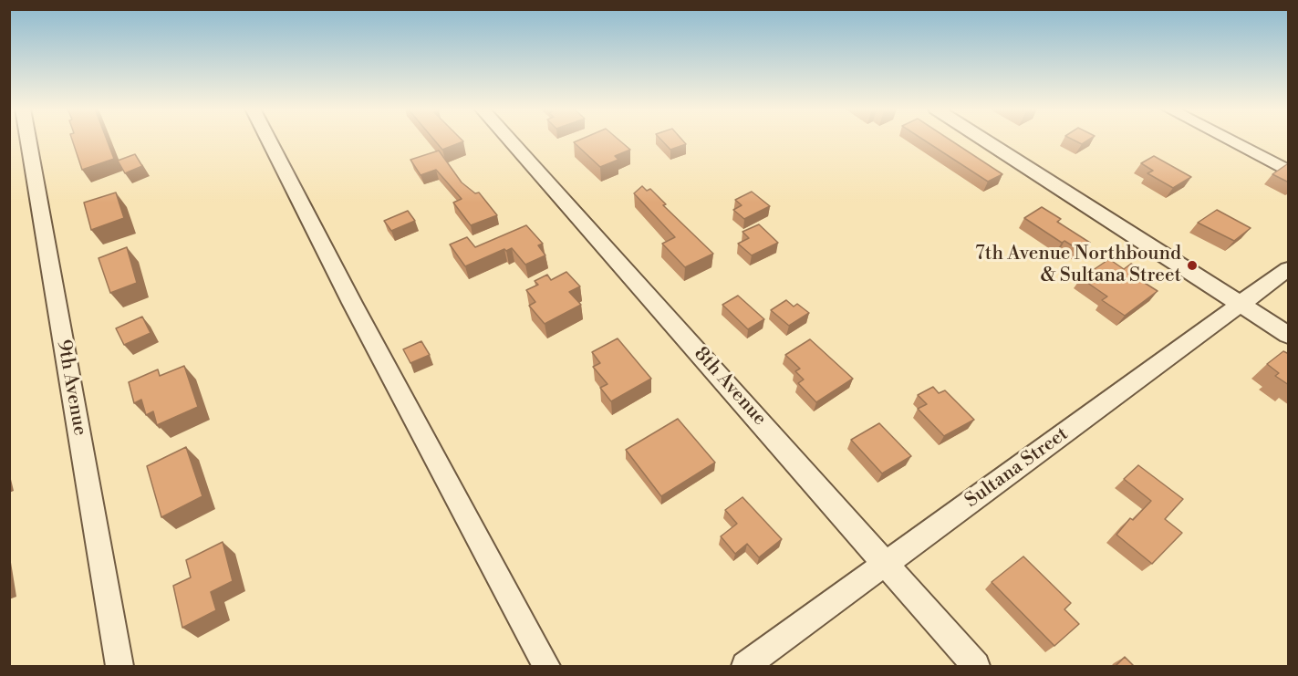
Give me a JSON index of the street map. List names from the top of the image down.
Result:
{
  "streets": {
    "street": ["8th Avenue", "9th Avenue", "Sultana Street"]
  },
  "crossings": [
    ["8th Avenue", "Sultana Street"]
  ],
  "places": ["7th Avenue Northbound & Sultana Street"]
}
